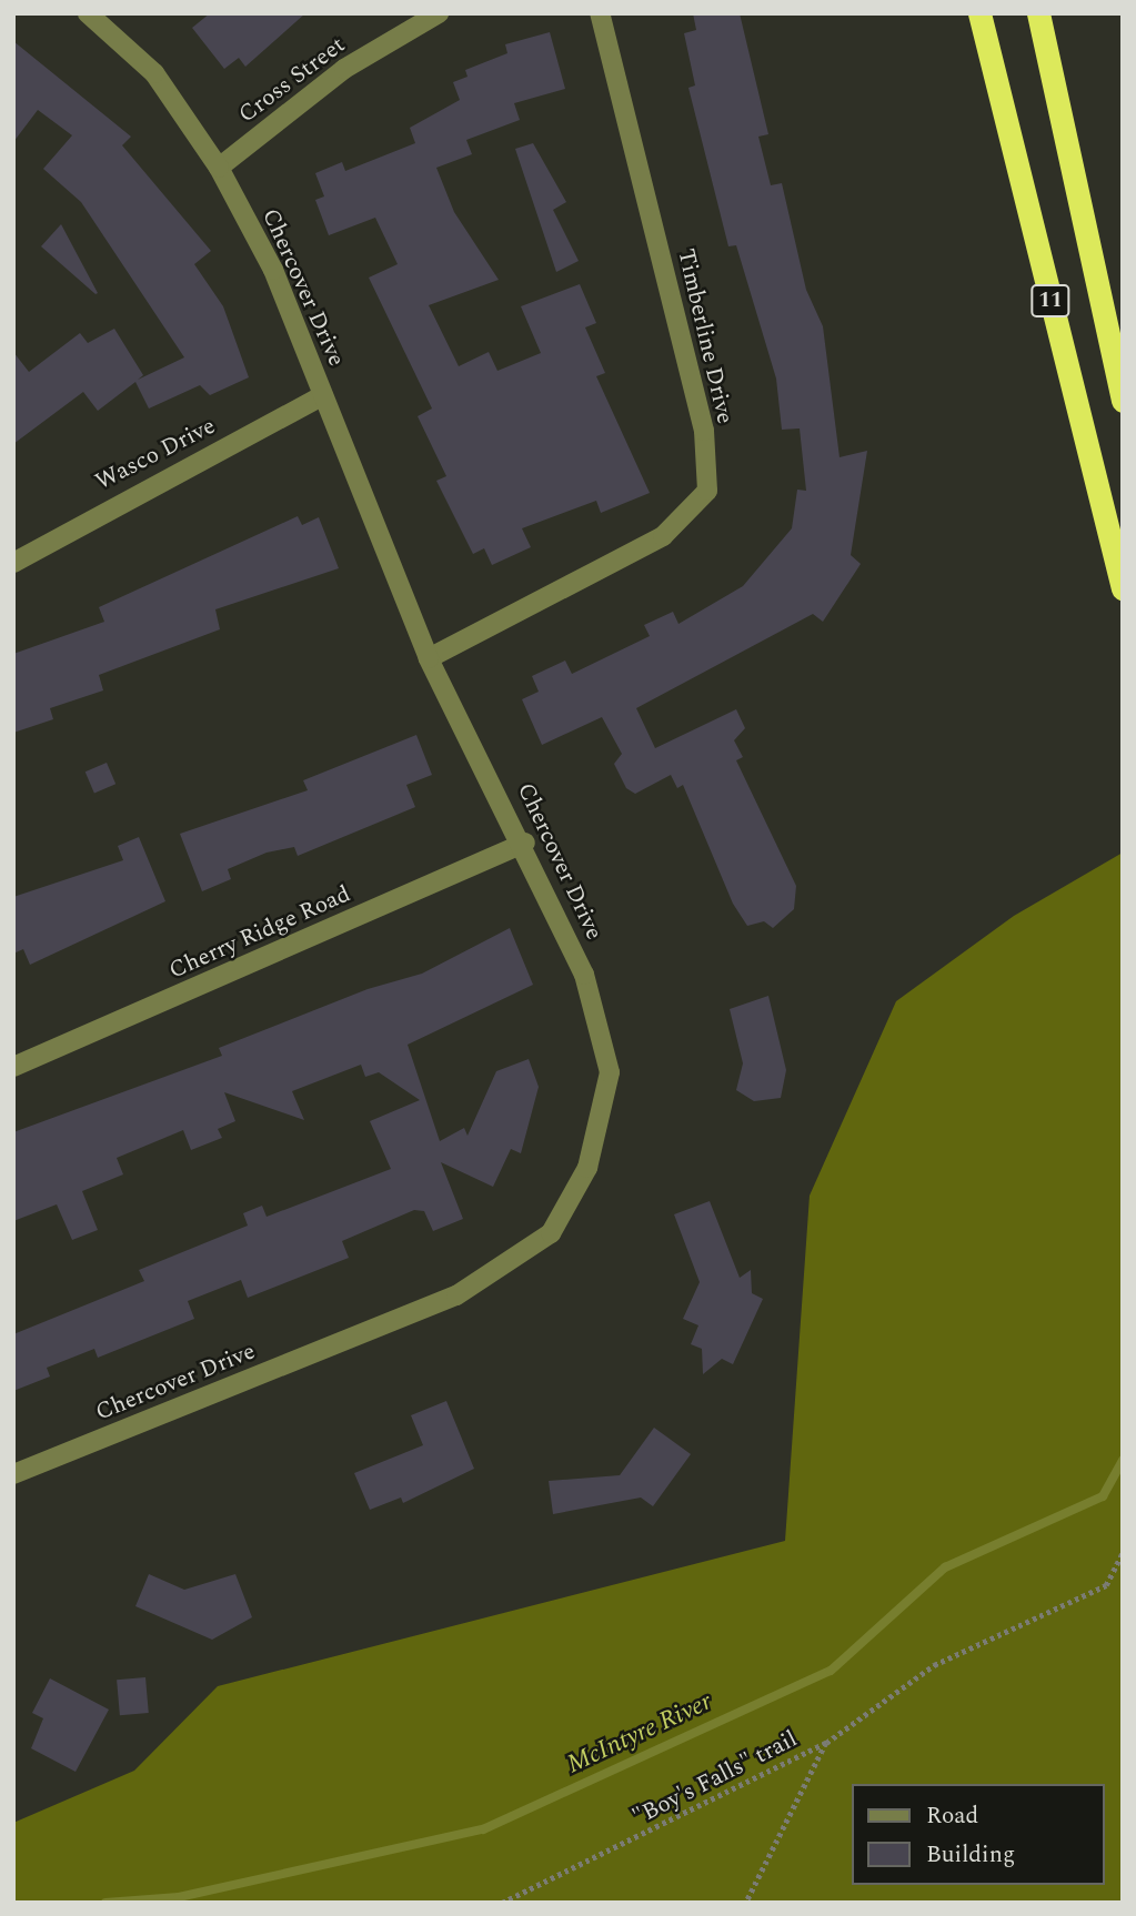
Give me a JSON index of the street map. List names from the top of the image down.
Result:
{
  "streets": {
    "highway": ["11"],
    "street": [
      "Cross Street",
      "Chercover Drive",
      "Timberline Drive",
      "Wasco Drive",
      "Cherry Ridge Road"
    ],
    "path": ["\"Boy's Falls\" trail"]
  },
  "crossings": [
    ["Cross Street", "Chercover Drive"],
    ["Chercover Drive", "Timberline Drive"],
    ["Chercover Drive", "Wasco Drive"],
    ["Chercover Drive", "Cherry Ridge Road"]
  ],
  "water": ["McIntyre River"],
  "legend": ["Road", "Building"]
}
